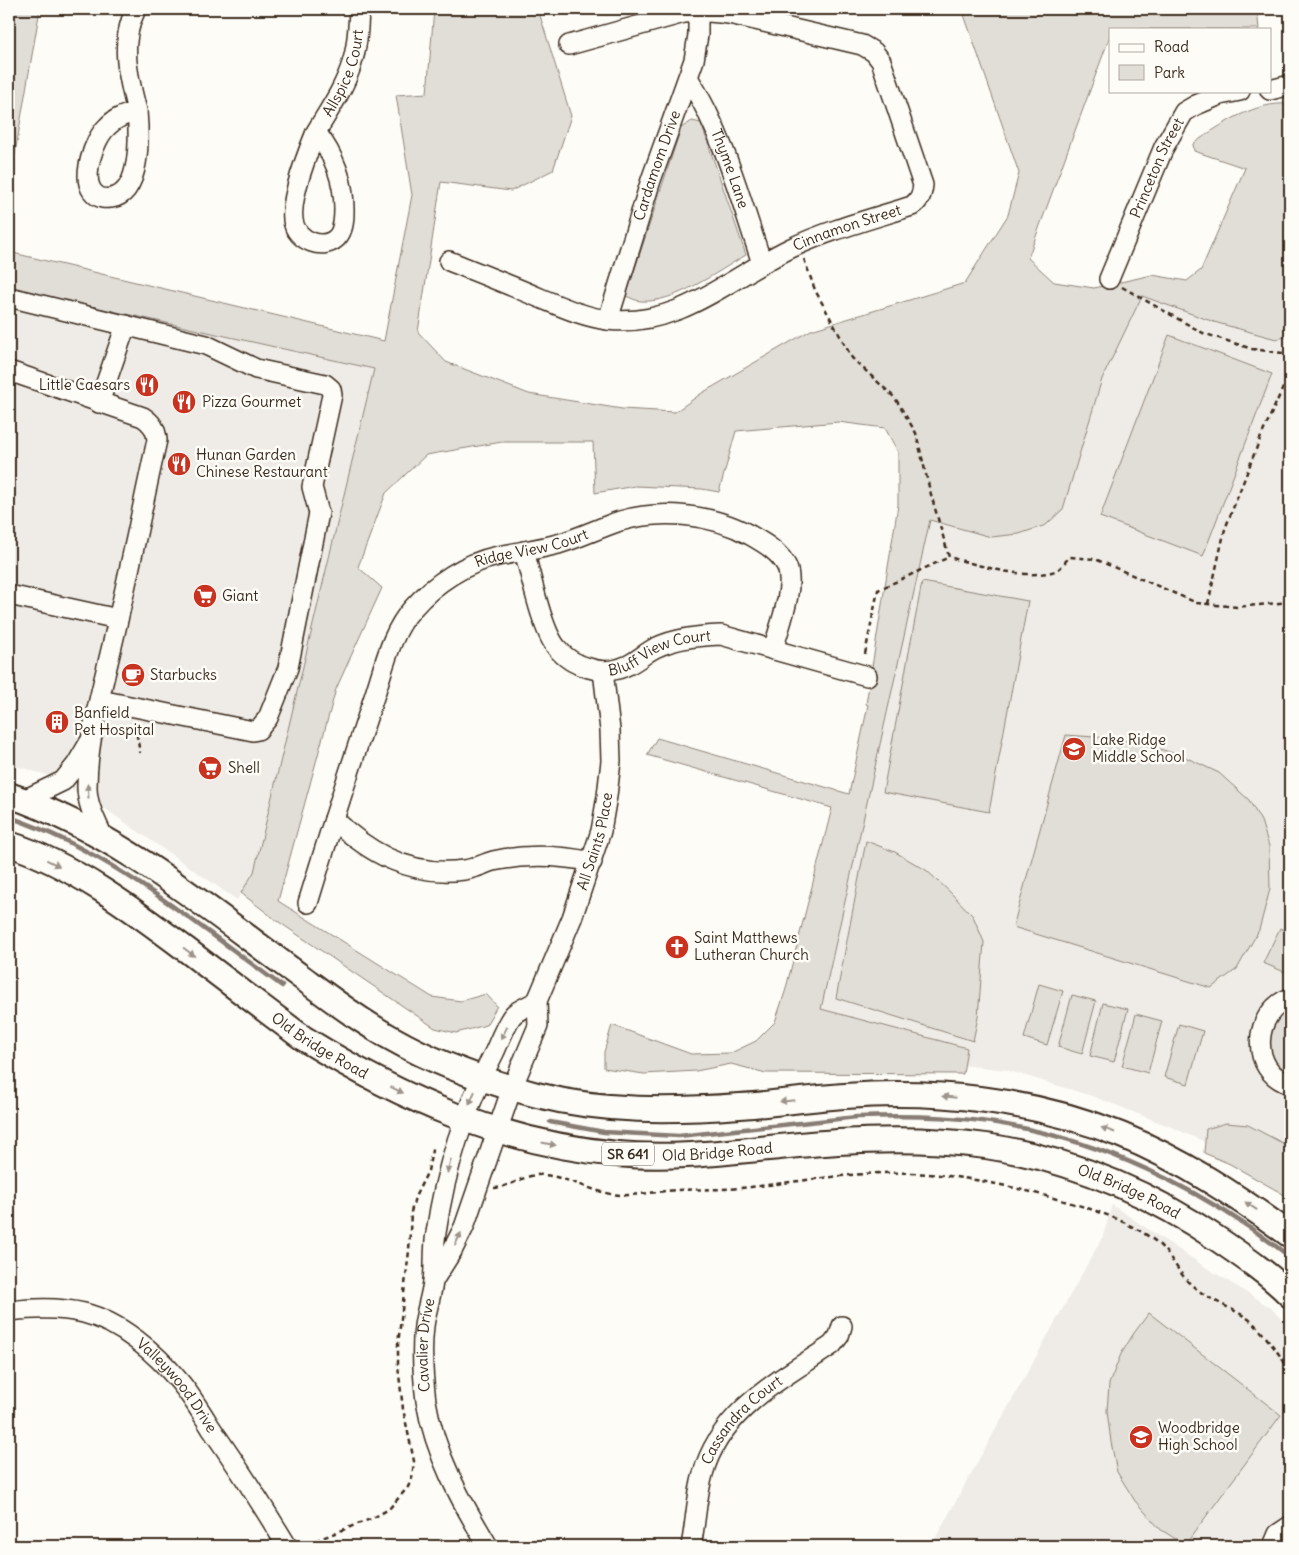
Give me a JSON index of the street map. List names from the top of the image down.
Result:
{
  "streets": {
    "main road": ["Old Bridge Road", "SR 641"],
    "street": [
      "Allspice Court",
      "Cardamom Drive",
      "Princeton Street",
      "Thyme Lane",
      "Cinnamon Street",
      "Ridge View Court",
      "Bluff View Court",
      "All Saints Place",
      "Cavalier Drive",
      "Valleywood Drive",
      "Cassandra Court"
    ]
  },
  "crossings": [
    ["Cardamom Drive", "Thyme Lane"],
    ["Cardamom Drive", "Cinnamon Street"],
    ["Thyme Lane", "Cinnamon Street"],
    ["Ridge View Court", "Bluff View Court"],
    ["Bluff View Court", "All Saints Place"],
    ["All Saints Place", "Cavalier Drive"],
    ["Old Bridge Road", "Cavalier Drive"]
  ],
  "places": {
    "restaurant": ["Little Caesars", "Pizza Gourmet", "Hunan Garden Chinese Restaurant"],
    "supermarket": ["Giant", "Shell"],
    "cafe": ["Starbucks"],
    "building": ["Banfield Pet Hospital"],
    "school or university": ["Lake Ridge Middle School", "Woodbridge High School"],
    "church": ["Saint Matthews Lutheran Church"]
  },
  "legend": ["Road", "Park"]
}
